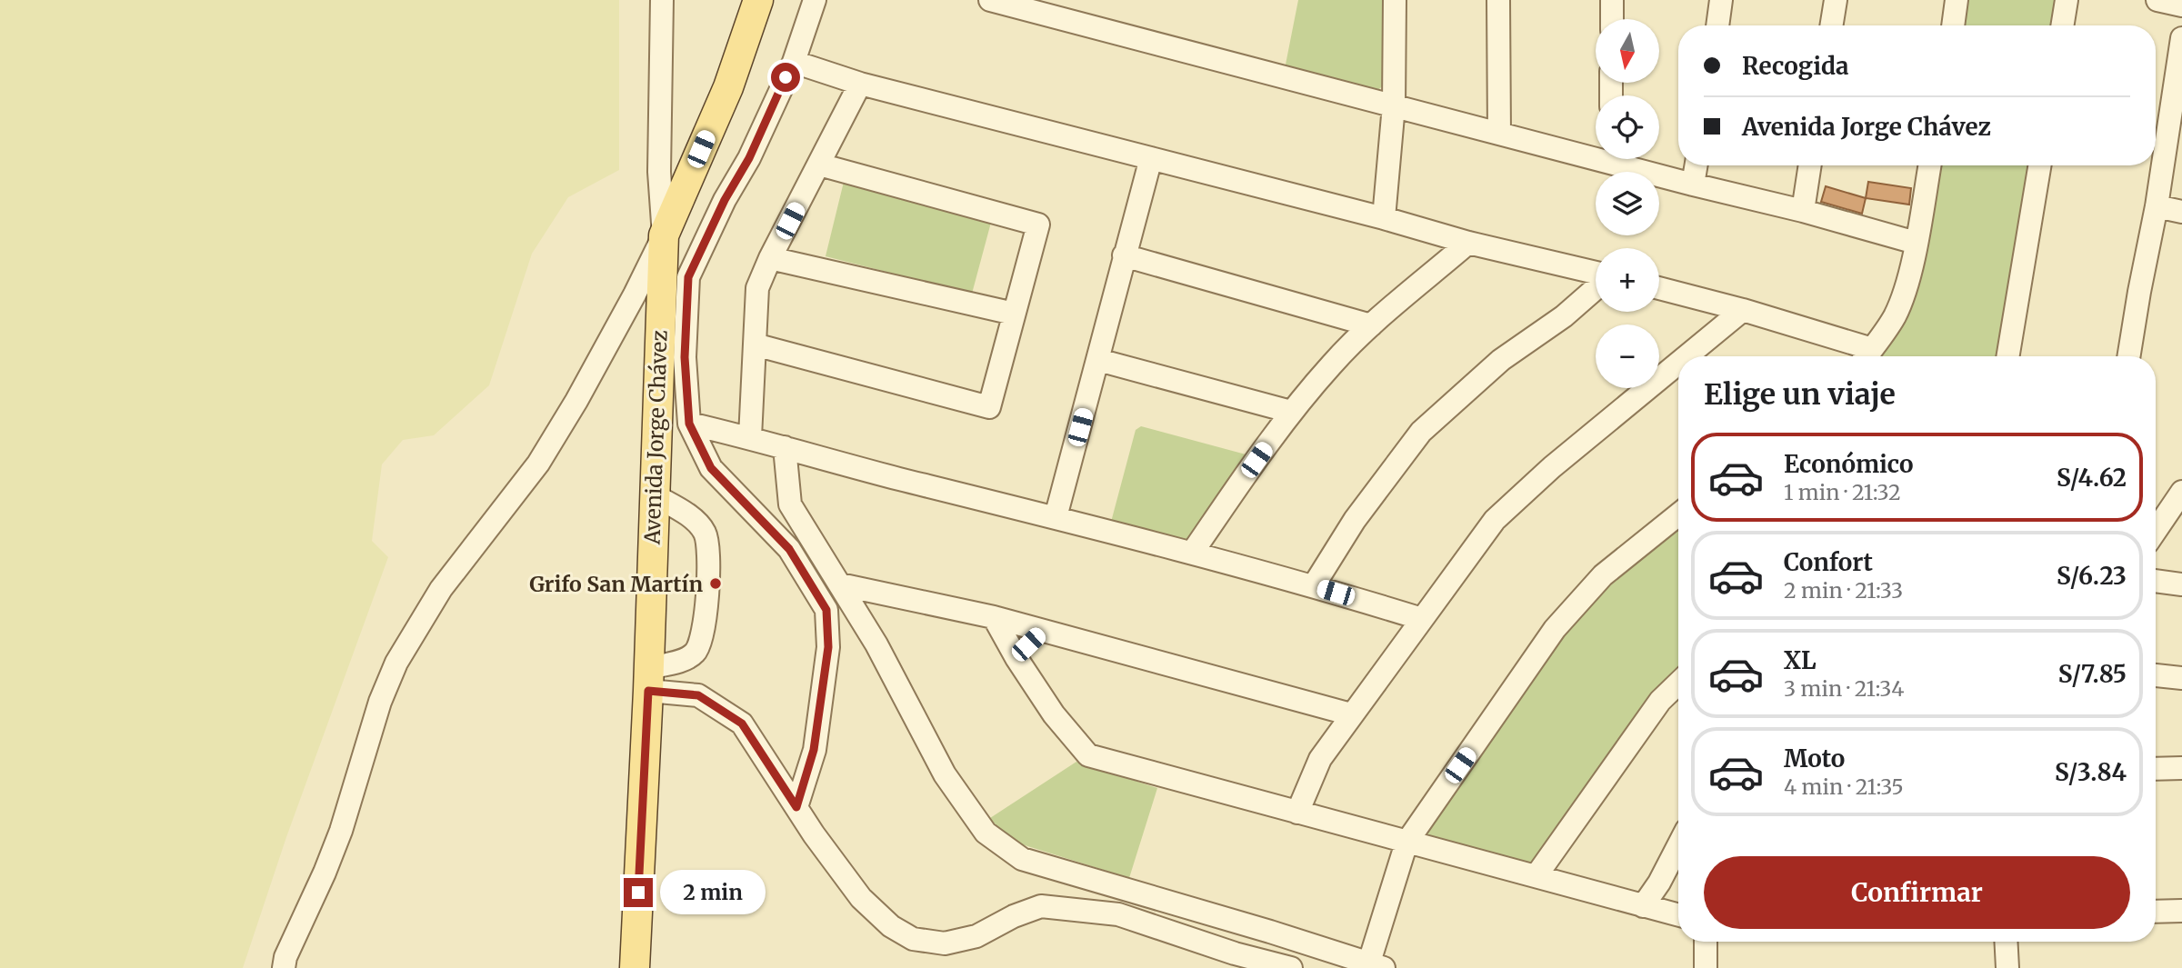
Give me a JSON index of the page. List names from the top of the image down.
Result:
{
  "streets": {
    "main road": ["Avenida Jorge Chávez"]
  },
  "places": ["Grifo San Martín"],
  "north": "bottom",
  "page": {
    "map_buttons": ["+", "−"],
    "banner": ["Recogida", "Avenida Jorge Chávez"],
    "heading": "Elige un viaje",
    "list": [
      {
        "name": "Económico",
        "note": "1 min · 21:32",
        "value": "S/4.62"
      },
      {
        "name": "Confort",
        "note": "2 min · 21:33",
        "value": "S/6.23"
      },
      {
        "name": "XL",
        "note": "3 min · 21:34",
        "value": "S/7.85"
      },
      {
        "name": "Moto",
        "note": "4 min · 21:35",
        "value": "S/3.84"
      }
    ],
    "buttons": "Confirmar",
    "bubble": "2 min"
  }
}
